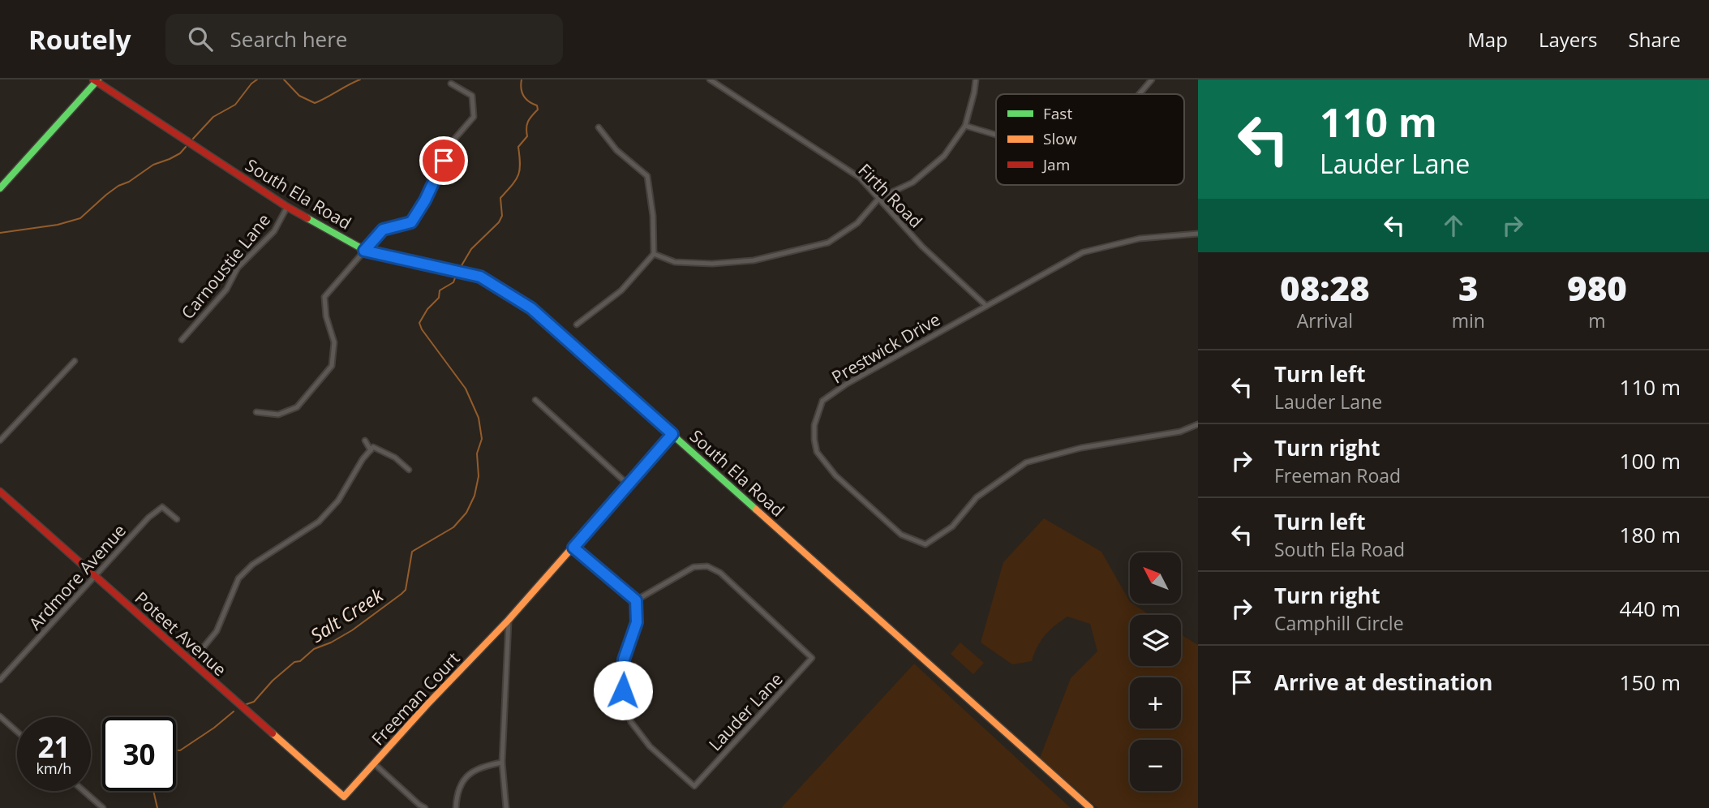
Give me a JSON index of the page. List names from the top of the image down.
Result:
{
  "streets": {
    "main road": ["South Ela Road", "Poteet Avenue", "Freeman Court"],
    "street": [
      "Firth Road",
      "Carnoustie Lane",
      "Prestwick Drive",
      "Ardmore Avenue",
      "Lauder Lane"
    ]
  },
  "crossings": [
    ["South Ela Road", "Carnoustie Lane"],
    ["South Ela Road", "Freeman Court"],
    ["Firth Road", "Prestwick Drive"],
    ["Ardmore Avenue", "Poteet Avenue"],
    ["Poteet Avenue", "Freeman Court"]
  ],
  "water": ["Salt Creek"],
  "legend": ["Fast", "Slow", "Jam"],
  "north": "top left",
  "page": {
    "header": "Routely",
    "search": "Search here",
    "nav": ["Map", "Layers", "Share"],
    "turn": ["110 m", "Lauder Lane"],
    "eta": [
      "08:28",
      "Arrival",
      "3",
      "min",
      "980",
      "m"
    ],
    "list": [
      {
        "name": "Turn left",
        "note": "Lauder Lane",
        "value": "110 m"
      },
      {
        "name": "Turn right",
        "note": "Freeman Road",
        "value": "100 m"
      },
      {
        "name": "Turn left",
        "note": "South Ela Road",
        "value": "180 m"
      },
      {
        "name": "Turn right",
        "note": "Camphill Circle",
        "value": "440 m"
      },
      {
        "name": "Arrive at destination",
        "value": "150 m"
      }
    ],
    "map_buttons": ["+", "−"],
    "speed": "21 km/h",
    "limit": "30"
  }
}
